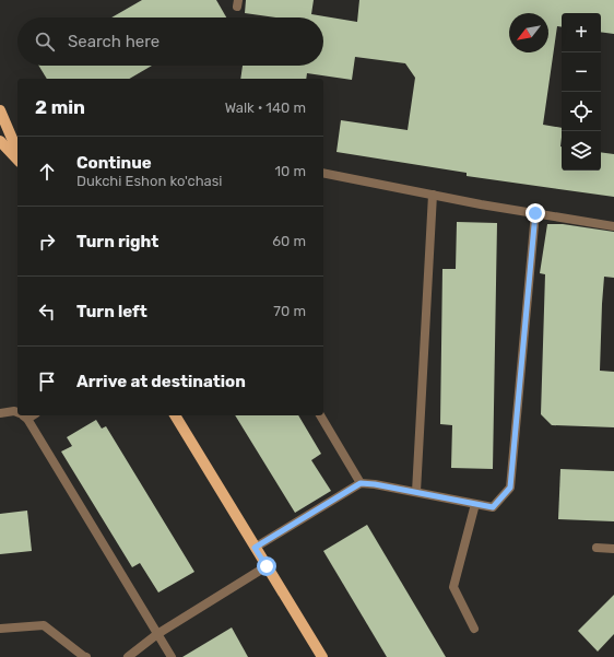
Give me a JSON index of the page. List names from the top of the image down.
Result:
{
  "north": "bottom left",
  "page": {
    "map_buttons": ["+", "−"],
    "search": "Search here",
    "heading": ["2 min", "Walk · 140 m"],
    "list": [
      ["Continue", "Dukchi Eshon ko'chasi", "10 m"],
      ["Turn right", "60 m"],
      ["Turn left", "70 m"],
      "Arrive at destination"
    ]
  }
}
